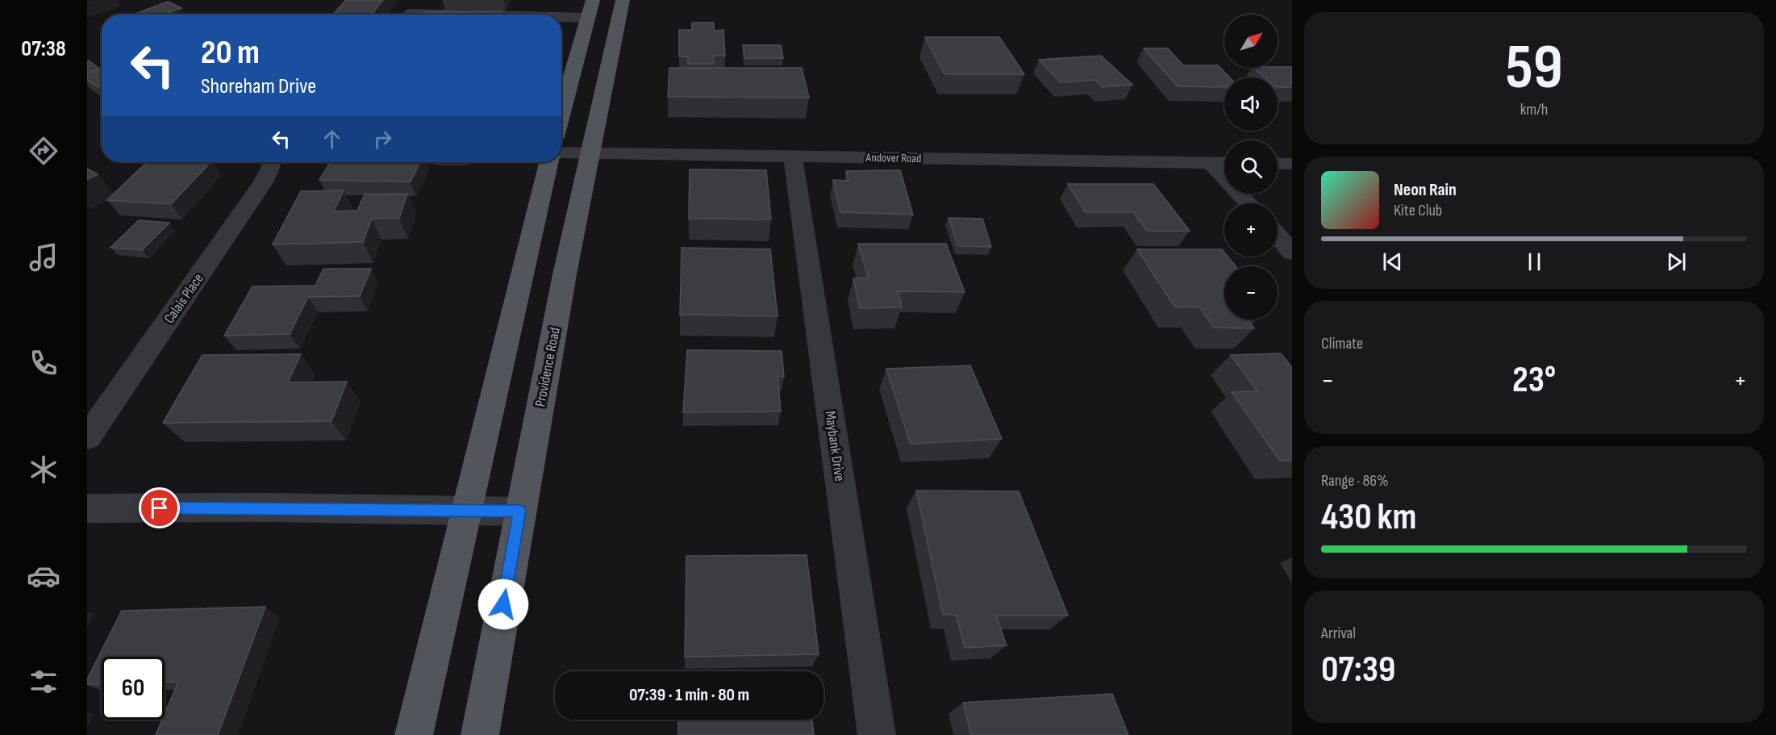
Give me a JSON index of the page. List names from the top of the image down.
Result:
{
  "streets": {
    "main road": ["Providence Road"],
    "street": ["Andover Road", "Calais Place", "Maybank Drive"]
  },
  "crossings": [
    ["Andover Road", "Providence Road"],
    ["Andover Road", "Maybank Drive"]
  ],
  "north": "top right",
  "page": {
    "tabs": "07:38",
    "tile": [
      ["59", "km/h"],
      "Climate",
      ["Range · 86%", "430 km"],
      ["Arrival", "07:39"]
    ],
    "map_buttons": ["+", "−"],
    "turn": ["20 m", "Shoreham Drive"],
    "song": ["Neon Rain", "Kite Club"],
    "heat": ["−", "23°", "+"],
    "limit": "60",
    "trip": "07:39 · 1 min · 80 m"
  }
}
